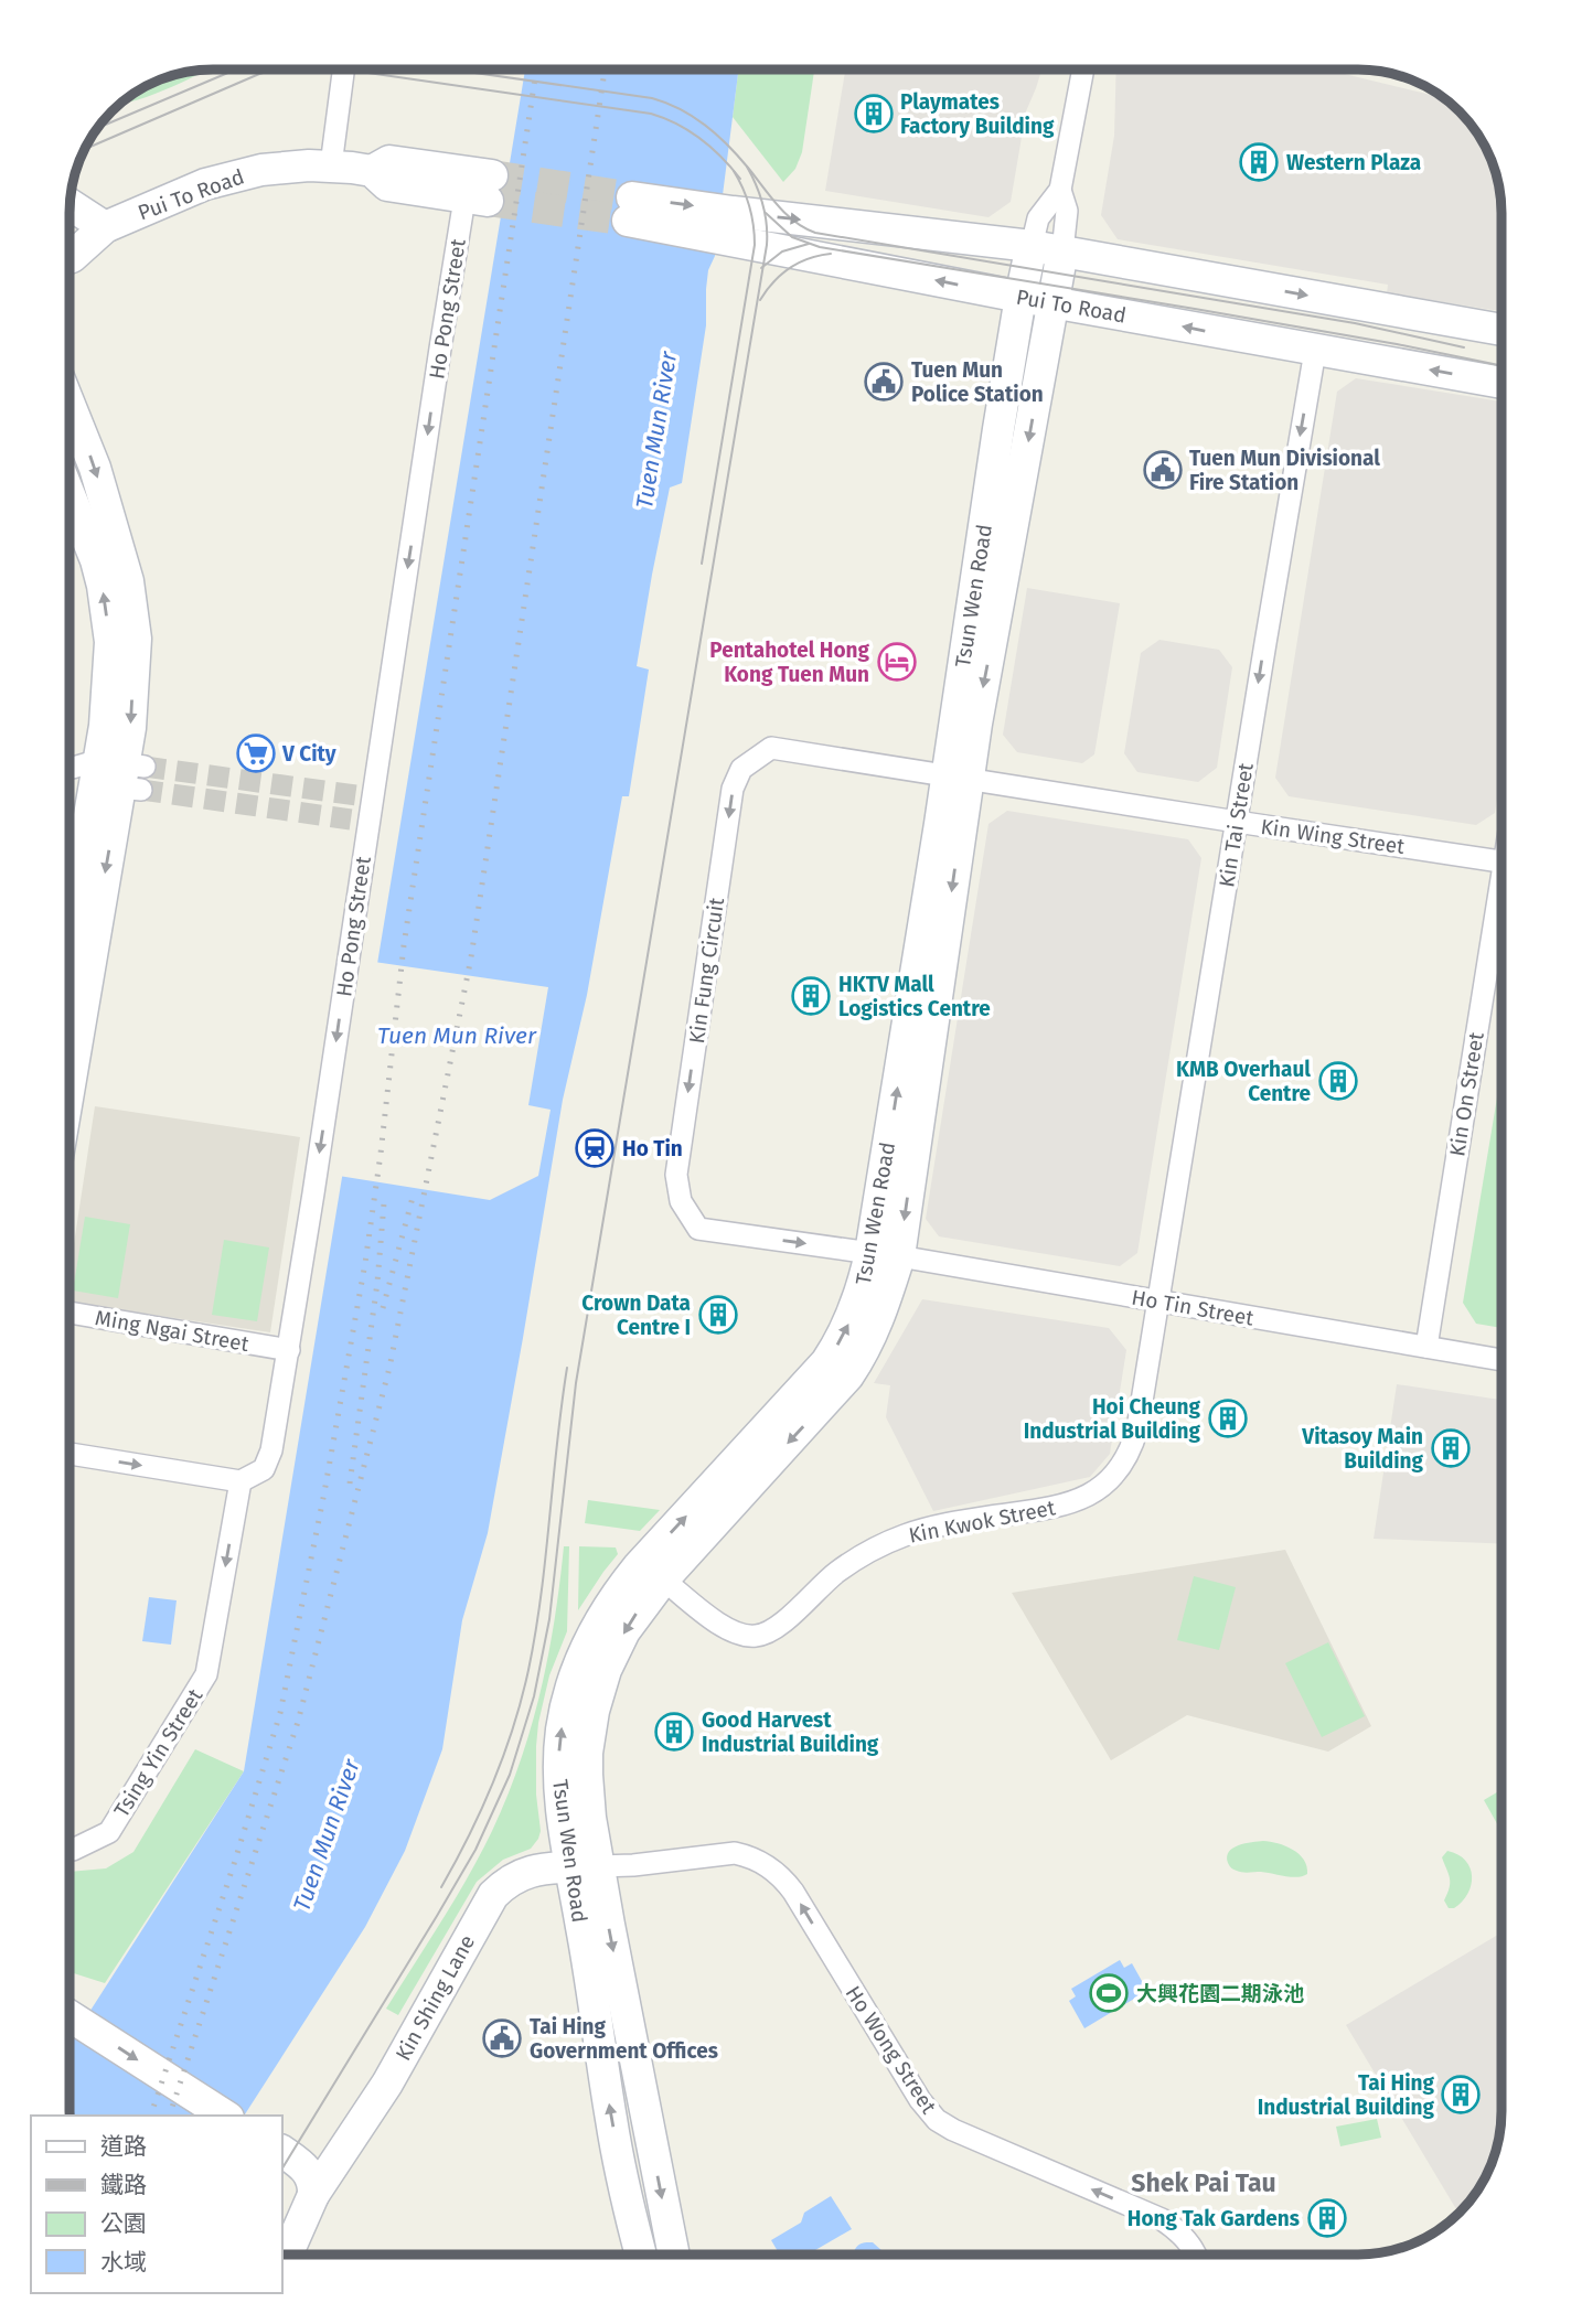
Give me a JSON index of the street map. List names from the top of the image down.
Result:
{
  "streets": {
    "main road": ["Pui To Road", "Tsun Wen Road", "Kin Shing Lane"],
    "street": [
      "Ho Pong Street",
      "Kin Tai Street",
      "Kin Wing Street",
      "Kin Fung Circuit",
      "Kin On Street",
      "Ho Tin Street",
      "Ming Ngai Street",
      "Kin Kwok Street",
      "Tsing Yin Street",
      "Ho Wong Street"
    ]
  },
  "crossings": [
    ["Pui To Road", "Ho Pong Street"],
    ["Pui To Road", "Tsun Wen Road"],
    ["Pui To Road", "Kin Tai Street"],
    ["Ho Pong Street", "Ming Ngai Street"],
    ["Ho Pong Street", "Tsing Yin Street"],
    ["Tsun Wen Road", "Kin Wing Street"],
    ["Tsun Wen Road", "Kin Fung Circuit"],
    ["Tsun Wen Road", "Ho Tin Street"],
    ["Tsun Wen Road", "Kin Kwok Street"],
    ["Tsun Wen Road", "Kin Shing Lane"],
    ["Tsun Wen Road", "Ho Wong Street"],
    ["Kin Tai Street", "Kin Wing Street"],
    ["Kin Tai Street", "Ho Tin Street"],
    ["Kin Tai Street", "Kin Kwok Street"],
    ["Kin Wing Street", "Kin Fung Circuit"],
    ["Kin Fung Circuit", "Ho Tin Street"],
    ["Kin On Street", "Ho Tin Street"],
    ["Ho Tin Street", "Kin Kwok Street"],
    ["Kin Shing Lane", "Ho Wong Street"]
  ],
  "one_way": [
    "Ho Pong Street",
    "Kin Tai Street",
    "Tsing Yin Street",
    "Ho Wong Street"
  ],
  "districts": ["Shek Pai Tau"],
  "water": ["Tuen Mun River"],
  "places": {
    "building": [
      "Playmates Factory Building",
      "Western Plaza",
      "HKTV Mall Logistics Centre",
      "KMB Overhaul Centre",
      "Crown Data Centre I",
      "Hoi Cheung Industrial Building",
      "Vitasoy Main Building",
      "Good Harvest Industrial Building",
      "Tai Hing Industrial Building",
      "Hong Tak Gardens"
    ],
    "public building": ["Tuen Mun Police Station", "Tuen Mun Divisional Fire Station", "Tai Hing Government Offices"],
    "hotel": ["Pentahotel Hong Kong Tuen Mun"],
    "supermarket": ["V City"],
    "station": ["Ho Tin"],
    "sports": ["大興花園二期泳池"]
  },
  "legend": [
    "道路",
    "鐵路",
    "公園",
    "水域"
  ]
}
